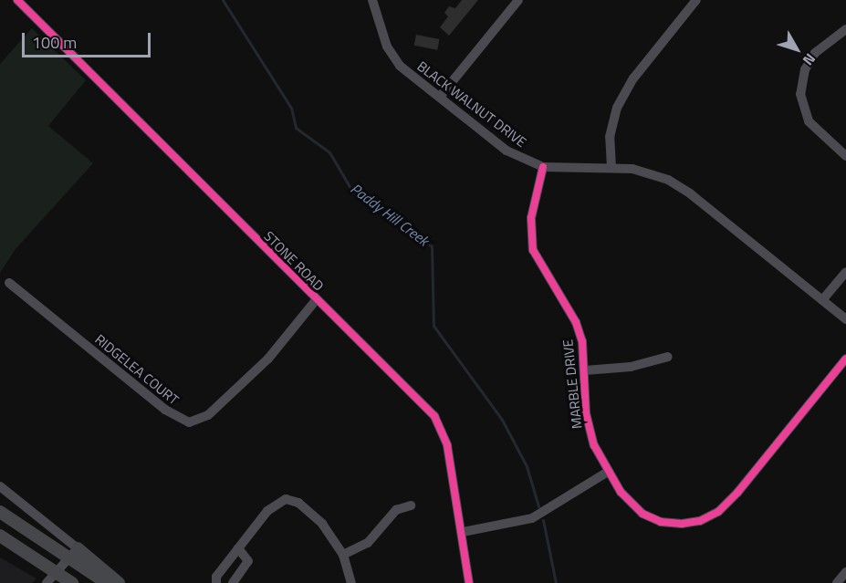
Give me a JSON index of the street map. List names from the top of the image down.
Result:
{
  "streets": {
    "street": [
      "BLACK WALNUT DRIVE",
      "STONE ROAD",
      "RIDGELEA COURT",
      "MARBLE DRIVE"
    ]
  },
  "crossings": [
    ["BLACK WALNUT DRIVE", "MARBLE DRIVE"],
    ["STONE ROAD", "RIDGELEA COURT"]
  ],
  "water": ["Paddy Hill Creek"],
  "scale_bar": "100 m",
  "north": "bottom right"
}
